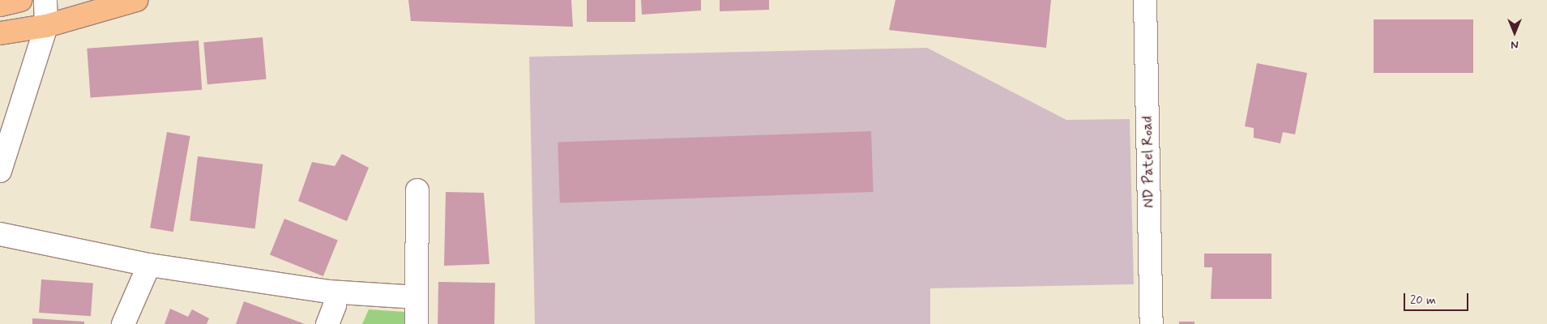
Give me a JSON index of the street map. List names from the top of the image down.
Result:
{
  "streets": {
    "street": ["ND Patel Road"]
  },
  "scale_bar": "20 m",
  "north": "bottom"
}
